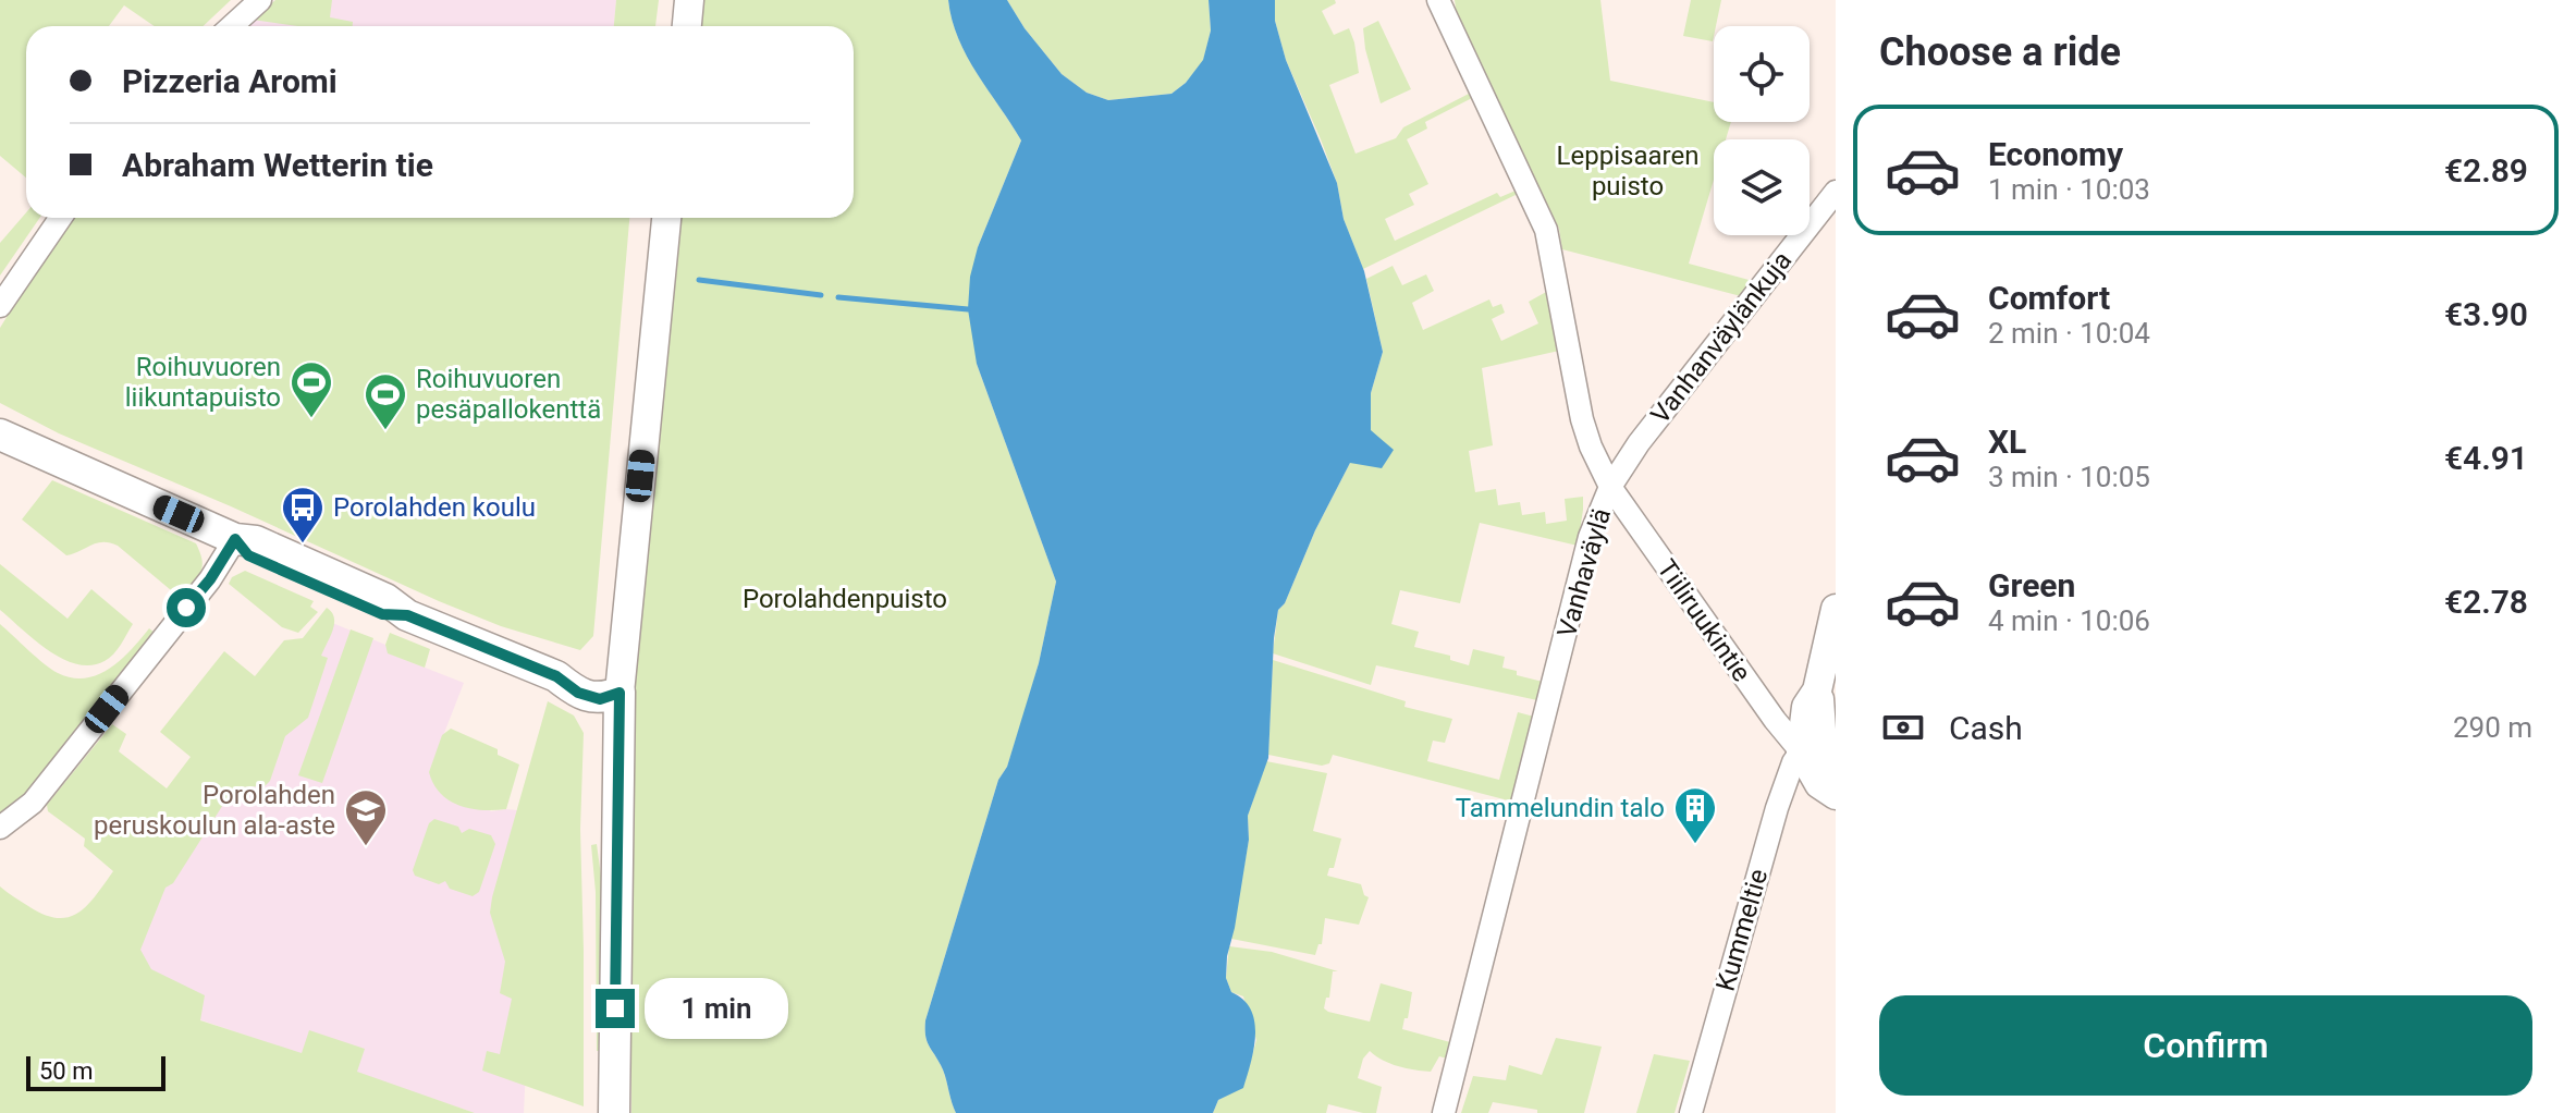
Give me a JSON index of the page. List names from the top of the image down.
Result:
{
  "streets": {
    "street": [
      "Vanhanväylänkuja",
      "Vanhaväylä",
      "Tiiliruukintie",
      "Kummeltie"
    ]
  },
  "crossings": [
    ["Vanhanväylänkuja", "Vanhaväylä"],
    ["Vanhanväylänkuja", "Tiiliruukintie"],
    ["Vanhaväylä", "Tiiliruukintie"],
    ["Tiiliruukintie", "Kummeltie"]
  ],
  "parks": ["Leppisaaren puisto", "Porolahdenpuisto"],
  "places": {
    "sports": ["Roihuvuoren liikuntapuisto", "Roihuvuoren pesäpallokenttä"],
    "bus stop": ["Porolahden koulu"],
    "building": ["Tammelundin talo"],
    "school or university": ["Porolahden peruskoulun ala-aste"]
  },
  "scale_bar": "50 m",
  "page": {
    "heading": "Choose a ride",
    "banner": ["Pizzeria Aromi", "Abraham Wetterin tie"],
    "list": [
      {
        "name": "Economy",
        "note": "1 min · 10:03",
        "value": "€2.89"
      },
      {
        "name": "Comfort",
        "note": "2 min · 10:04",
        "value": "€3.90"
      },
      {
        "name": "XL",
        "note": "3 min · 10:05",
        "value": "€4.91"
      },
      {
        "name": "Green",
        "note": "4 min · 10:06",
        "value": "€2.78"
      }
    ],
    "pay": ["Cash", "290 m"],
    "bubble": "1 min",
    "buttons": "Confirm",
    "scale": "50 m"
  }
}
